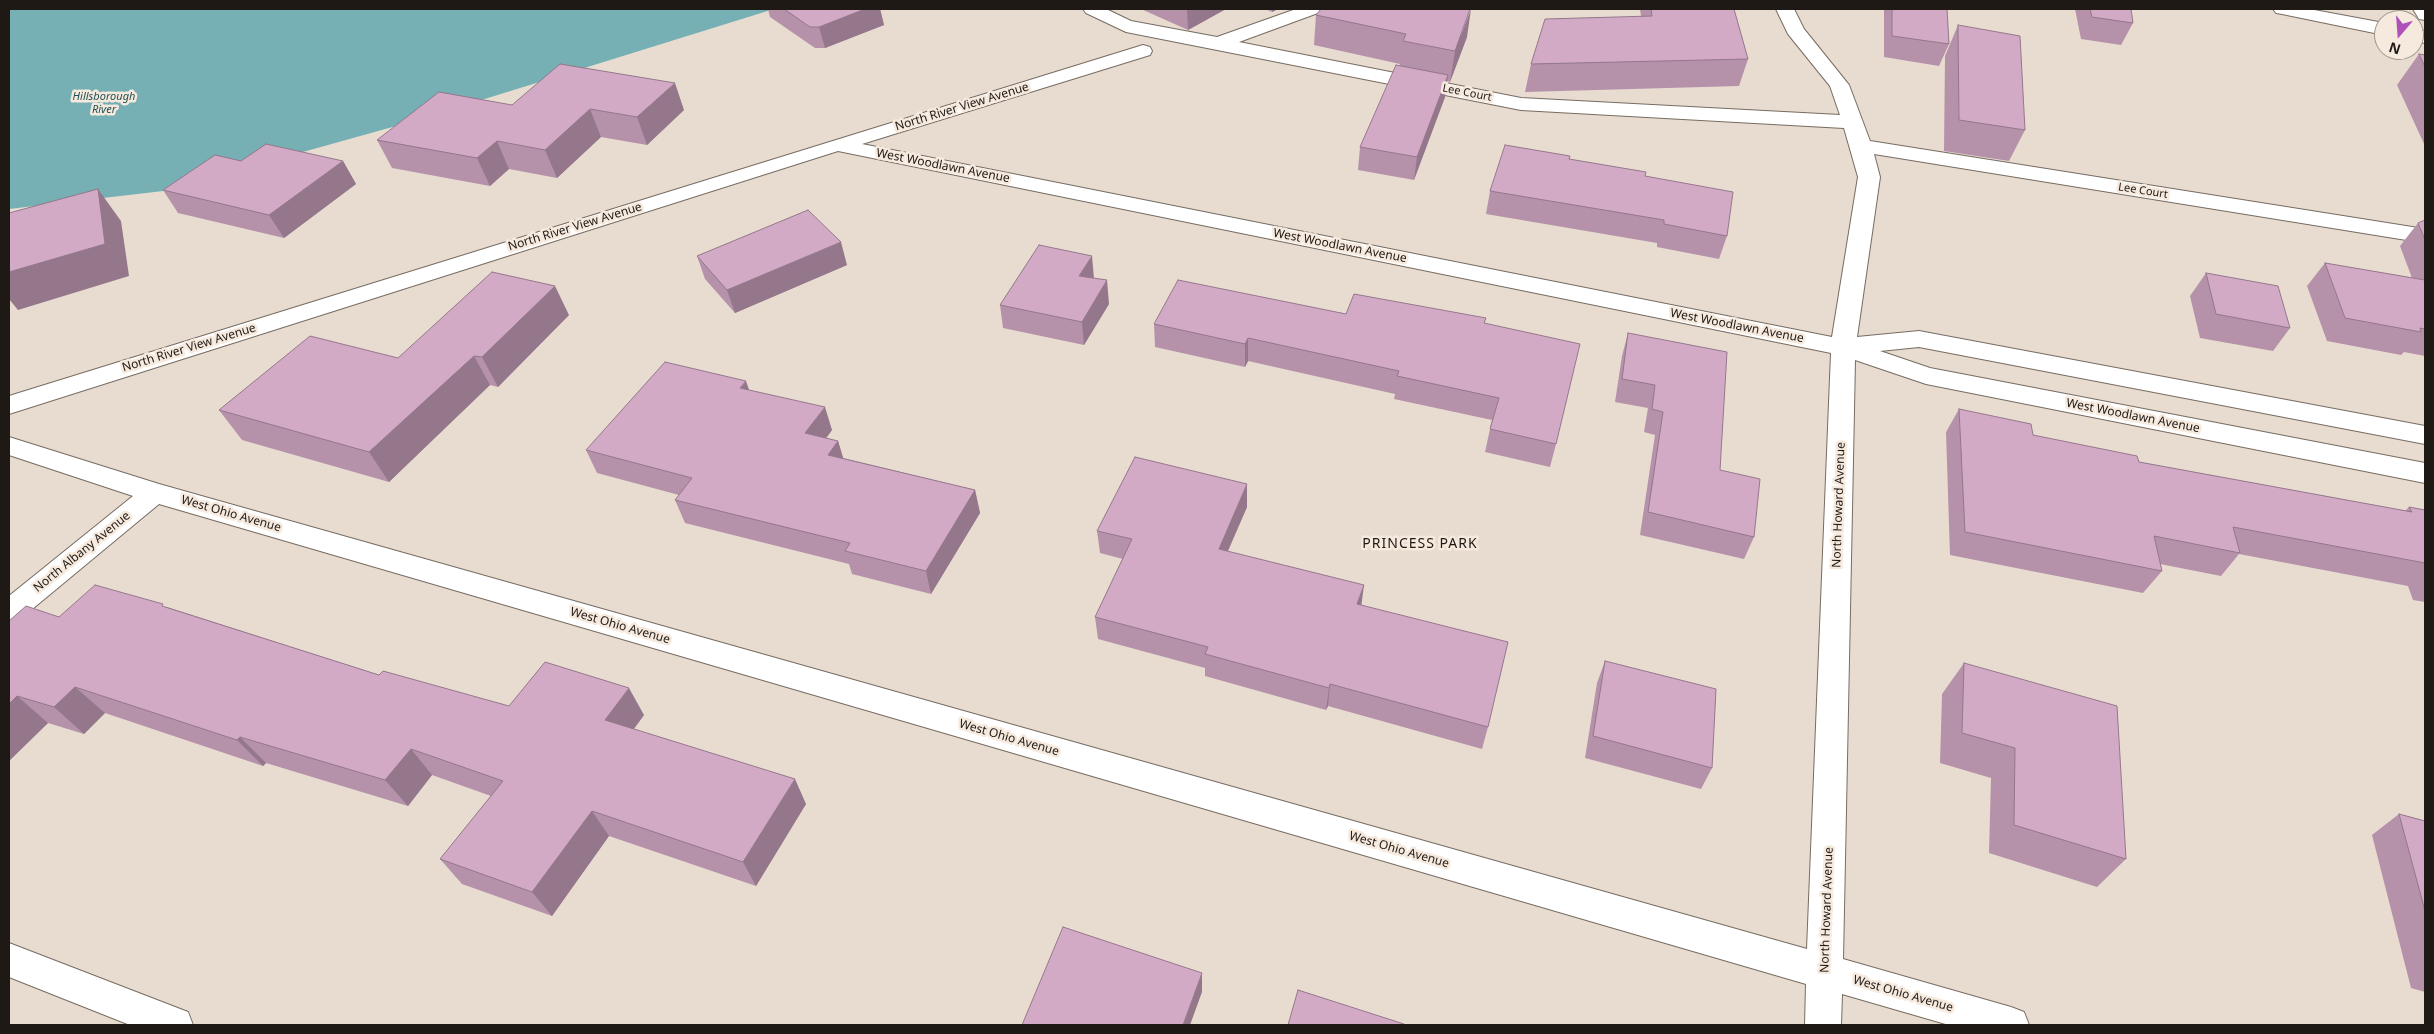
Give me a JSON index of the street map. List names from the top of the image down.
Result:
{
  "streets": {
    "street": [
      "Lee Court",
      "North River View Avenue",
      "West Woodlawn Avenue",
      "North Howard Avenue",
      "West Ohio Avenue",
      "North Albany Avenue"
    ]
  },
  "crossings": [
    ["Lee Court", "North Howard Avenue"],
    ["North River View Avenue", "West Woodlawn Avenue"],
    ["West Woodlawn Avenue", "North Howard Avenue"],
    ["North Howard Avenue", "West Ohio Avenue"],
    ["West Ohio Avenue", "North Albany Avenue"]
  ],
  "districts": ["PRINCESS PARK"],
  "water": ["Hillsborough River"],
  "north": "bottom"
}
